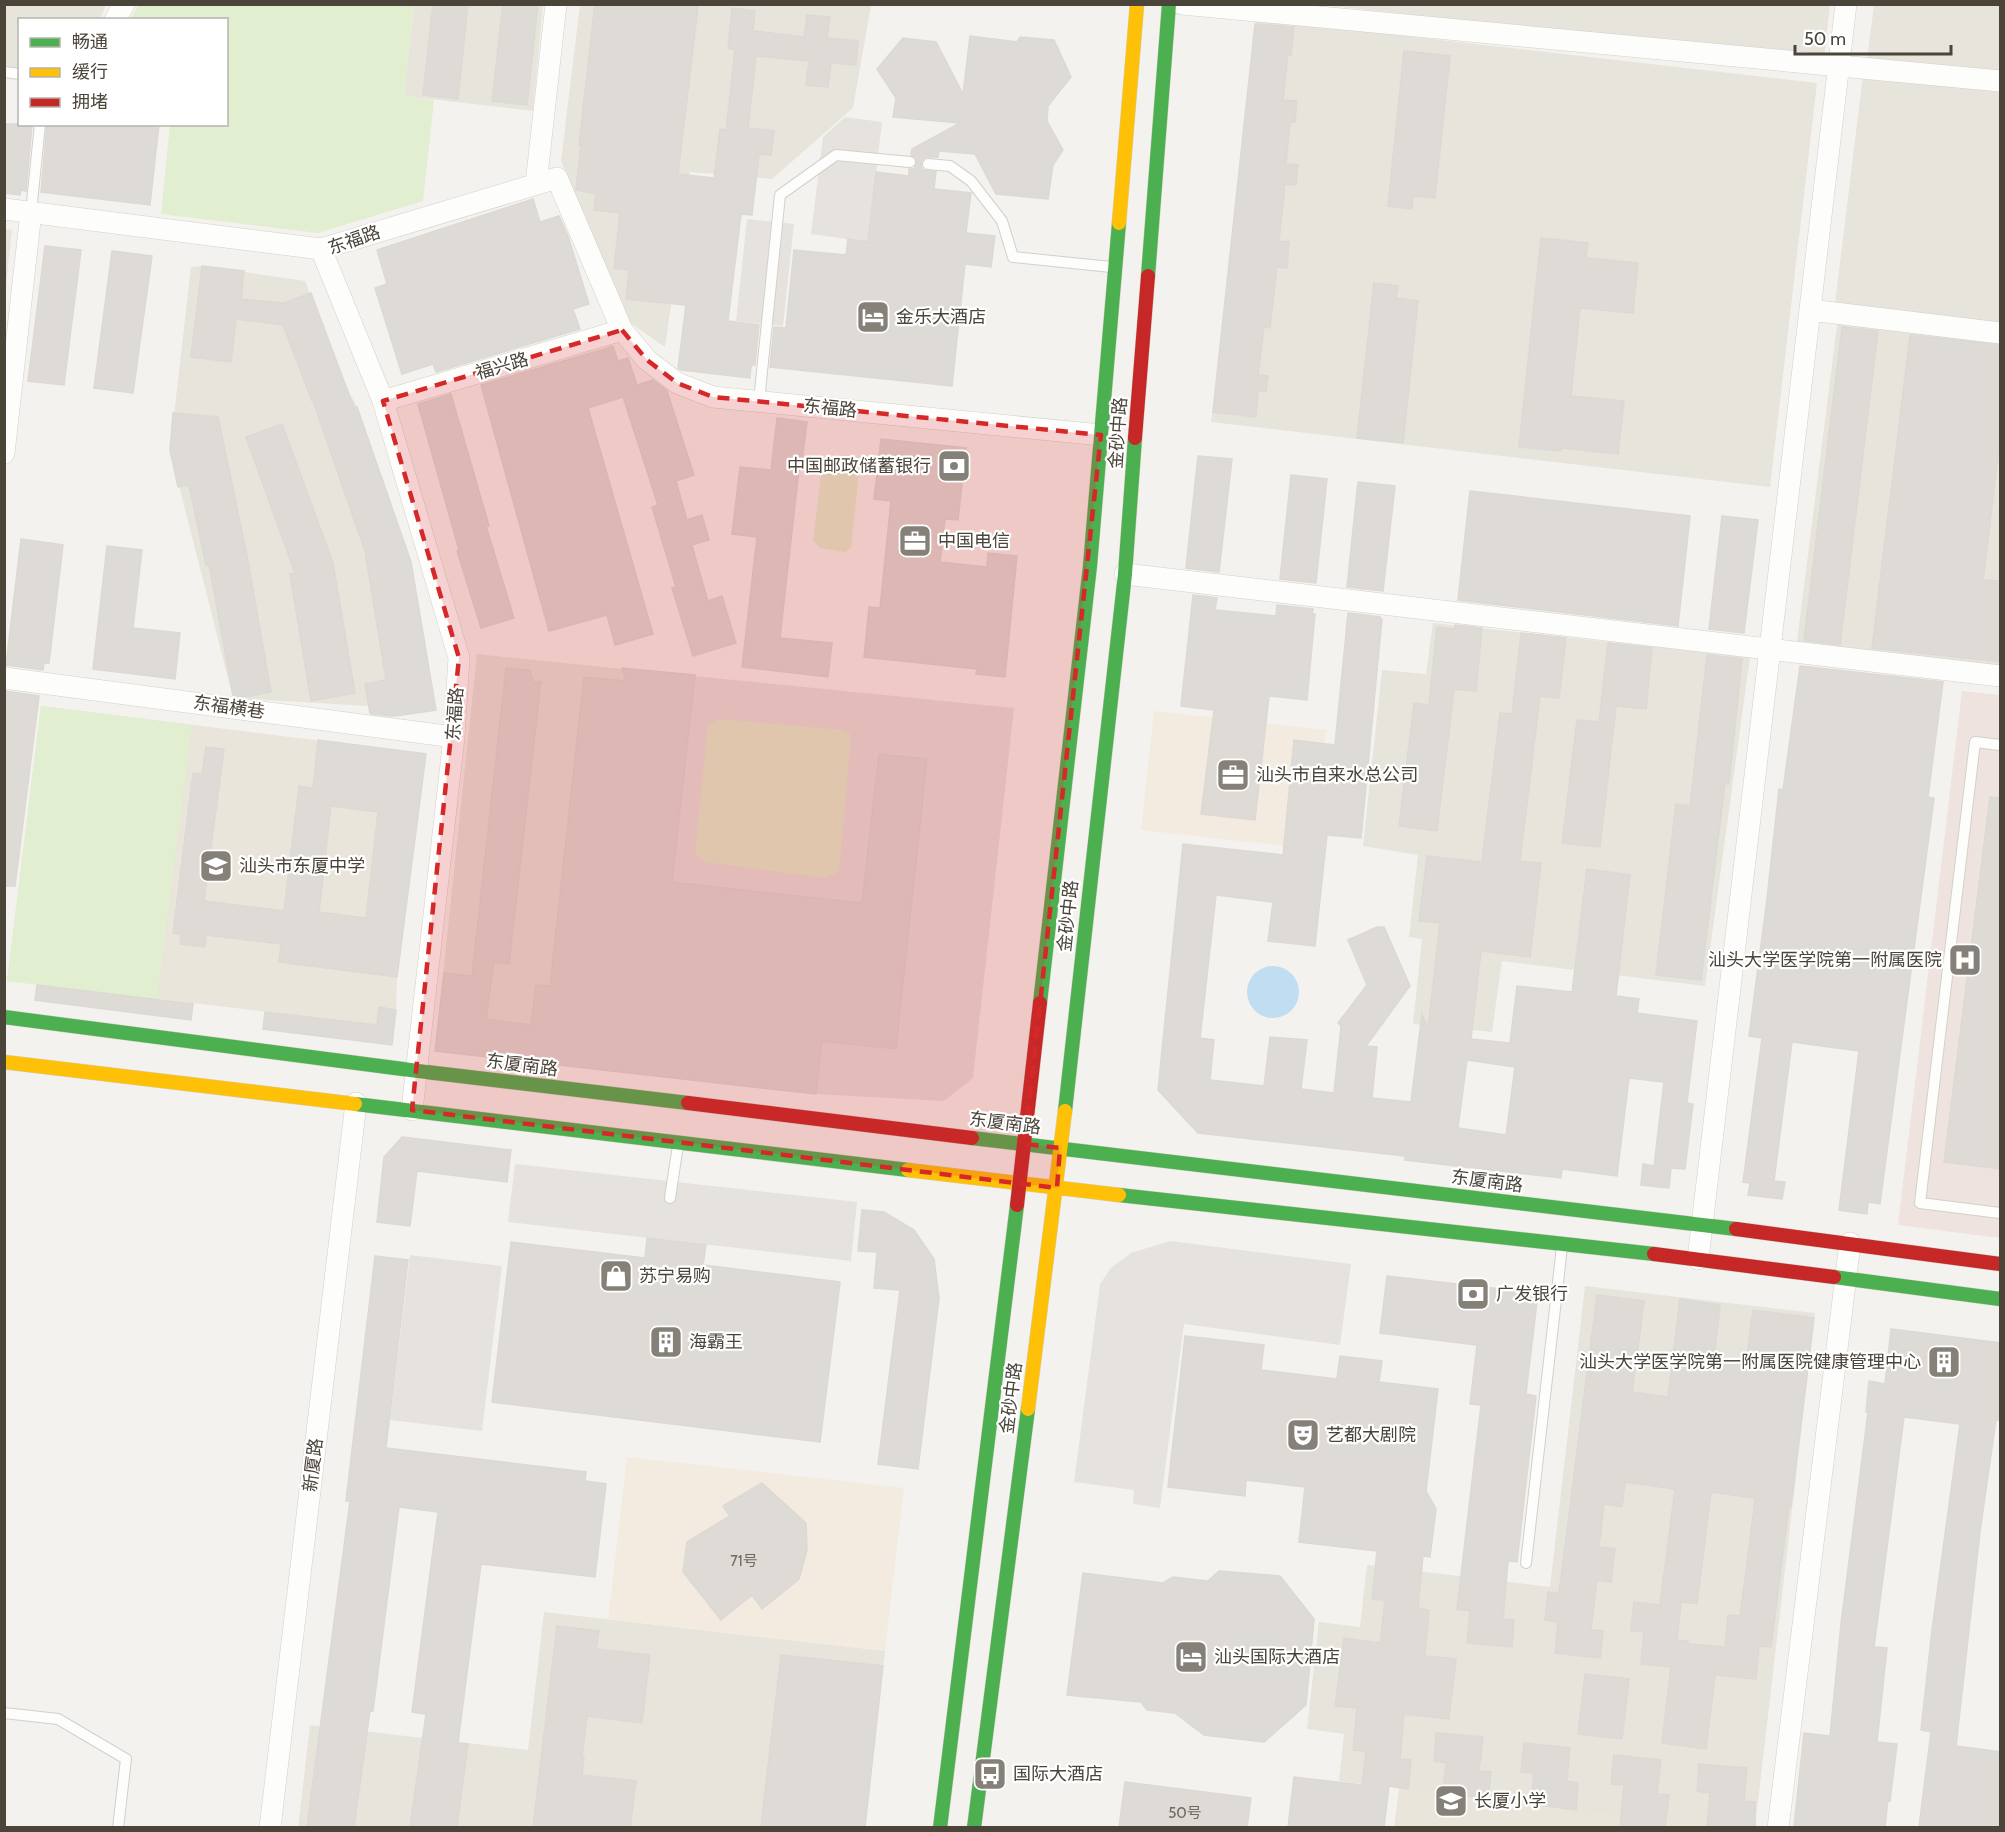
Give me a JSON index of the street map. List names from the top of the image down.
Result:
{
  "streets": {
    "street": [
      "东福路",
      "福兴路",
      "金砂中路",
      "东福横巷",
      "东厦南路",
      "新厦路"
    ]
  },
  "crossings": [
    ["东福路", "福兴路"],
    ["东福路", "金砂中路"],
    ["东福路", "东福横巷"],
    ["东福路", "东厦南路"],
    ["金砂中路", "东厦南路"]
  ],
  "places": {
    "hotel": ["金乐大酒店", "汕头国际大酒店"],
    "bank": ["中国邮政储蓄银行", "广发银行"],
    "office": ["中国电信", "汕头市自来水总公司"],
    "school or university": ["汕头市东厦中学", "长厦小学"],
    "hospital": ["汕头大学医学院第一附属医院"],
    "shop": ["苏宁易购"],
    "building": ["海霸王", "汕头大学医学院第一附属医院健康管理中心"],
    "theatre": ["艺都大剧院"],
    "bus stop": ["国际大酒店"]
  },
  "house_numbers": ["71号", "50号"],
  "legend": ["畅通", "缓行", "拥堵"],
  "scale_bar": "50 m"
}
